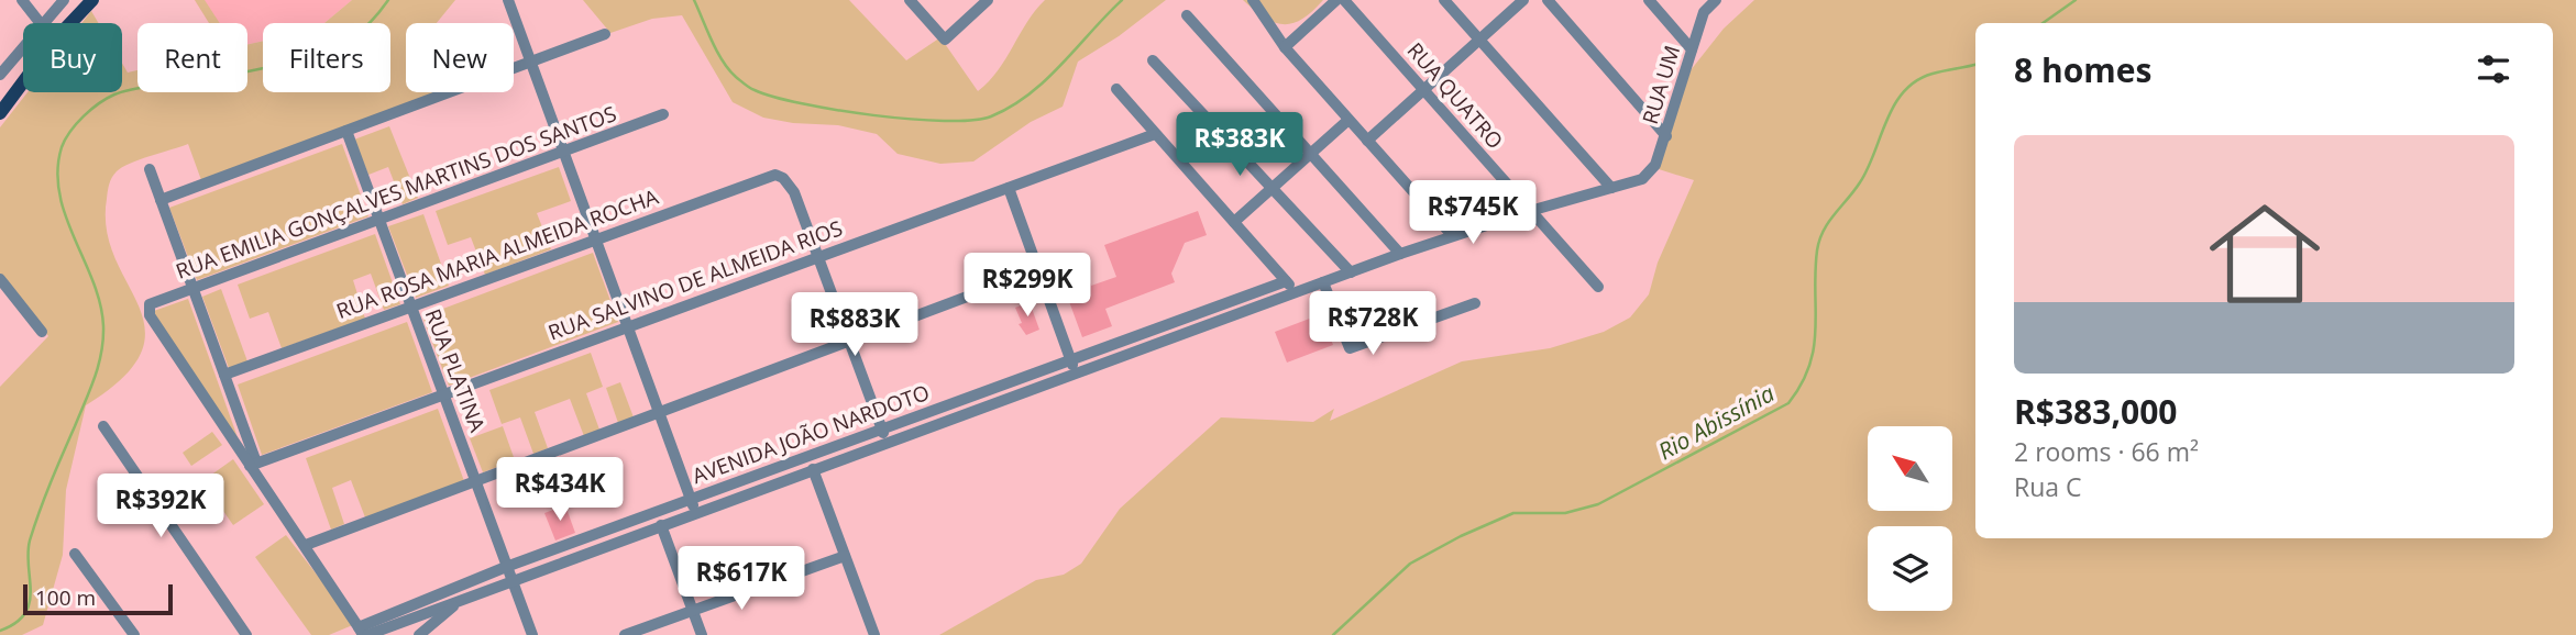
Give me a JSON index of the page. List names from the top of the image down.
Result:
{
  "streets": {
    "street": [
      "RUA UM",
      "RUA QUATRO",
      "RUA EMILIA GONÇALVES MARTINS DOS SANTOS",
      "RUA ROSA MARIA ALMEIDA ROCHA",
      "RUA SALVINO DE ALMEIDA RIOS",
      "RUA PLATINA",
      "AVENIDA JOÃO NARDOTO"
    ]
  },
  "crossings": [
    ["RUA UM", "AVENIDA JOÃO NARDOTO"],
    ["RUA QUATRO", "AVENIDA JOÃO NARDOTO"],
    ["RUA EMILIA GONÇALVES MARTINS DOS SANTOS", "RUA SALVINO DE ALMEIDA RIOS"],
    ["RUA EMILIA GONÇALVES MARTINS DOS SANTOS", "RUA PLATINA"],
    ["RUA ROSA MARIA ALMEIDA ROCHA", "RUA SALVINO DE ALMEIDA RIOS"],
    ["RUA ROSA MARIA ALMEIDA ROCHA", "RUA PLATINA"],
    ["RUA SALVINO DE ALMEIDA RIOS", "RUA PLATINA"],
    ["RUA PLATINA", "AVENIDA JOÃO NARDOTO"]
  ],
  "water": ["Rio Abissínia"],
  "scale_bar": "100 m",
  "north": "top left",
  "page": {
    "chip": [
      "Buy",
      "Rent",
      "Filters",
      "New"
    ],
    "heading": "8 homes",
    "price": [
      "R$383K",
      "R$745K",
      "R$299K",
      "R$728K",
      "R$883K",
      "R$434K",
      "R$392K",
      "R$617K"
    ],
    "list": [
      {
        "name": "R$383,000",
        "note": "2 rooms · 66 m² · Rua C"
      }
    ],
    "scale": "100 m"
  }
}
